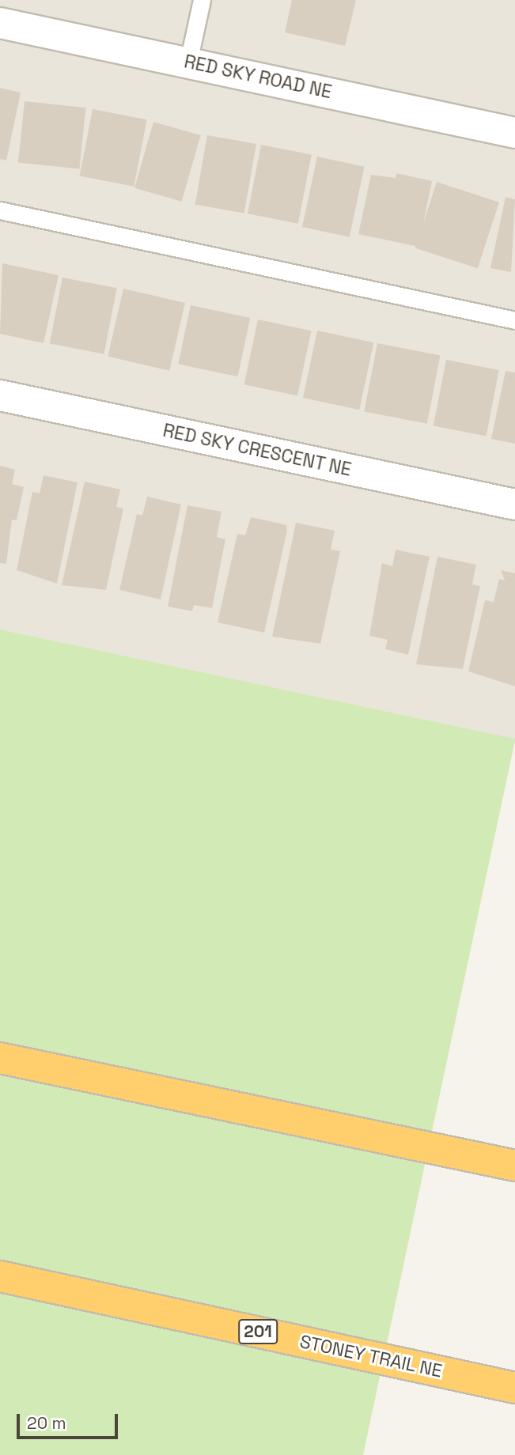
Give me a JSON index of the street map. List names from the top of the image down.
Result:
{
  "streets": {
    "highway": ["201", "STONEY TRAIL NE"],
    "street": ["RED SKY ROAD NE", "RED SKY CRESCENT NE"]
  },
  "scale_bar": "20 m"
}
